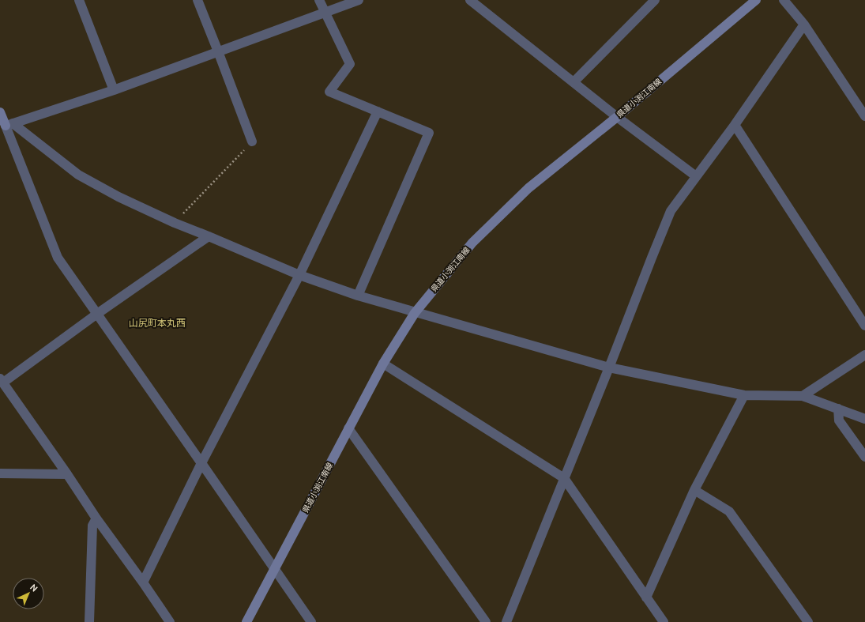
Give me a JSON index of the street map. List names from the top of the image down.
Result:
{
  "streets": {
    "main road": ["県道小渕江南線"]
  },
  "districts": ["山尻町本丸西"],
  "north": "top right"
}
